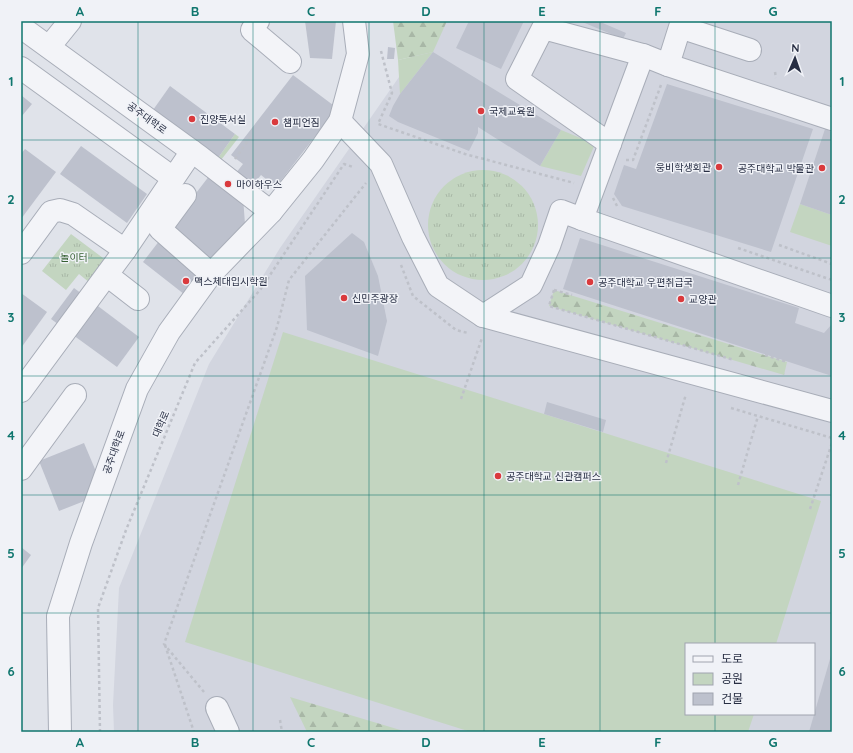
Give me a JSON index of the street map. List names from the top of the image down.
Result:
{
  "streets": {
    "street": ["공주대학로"],
    "path": ["대학로"]
  },
  "parks": ["놀이터"],
  "places": [
    "국제교육원",
    "진양독서실",
    "챔피언짐",
    "웅비학생회관",
    "공주대학교 박물관",
    "마이하우스",
    "맥스체대입시학원",
    "공주대학교 우편취급국",
    "신민주광장",
    "교양관",
    "공주대학교 신관캠퍼스"
  ],
  "legend": ["도로", "공원", "건물"],
  "north": "top",
  "grid": {
    "columns": [
      "A",
      "B",
      "C",
      "D",
      "E",
      "F",
      "G"
    ],
    "rows": [
      "1",
      "2",
      "3",
      "4",
      "5",
      "6"
    ]
  }
}
